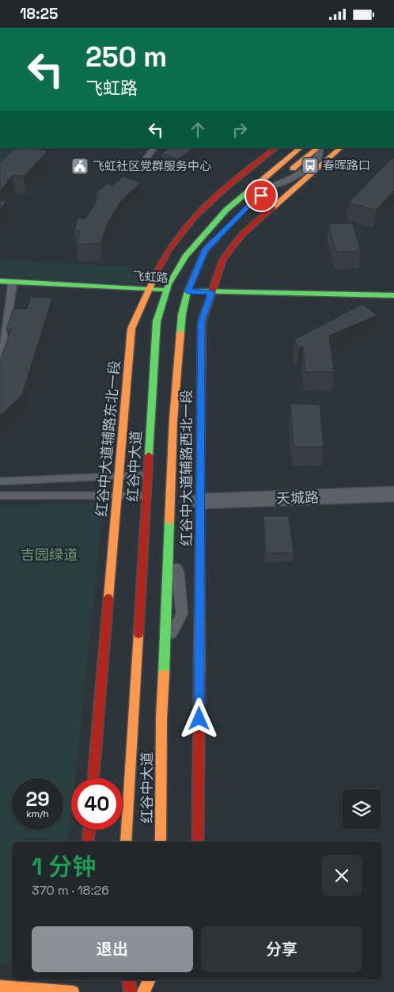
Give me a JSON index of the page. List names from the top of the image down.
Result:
{
  "streets": {
    "street": [
      "飞虹路",
      "红谷中大道辅路东北一段",
      "红谷中大道",
      "红谷中大道辅路西北一段",
      "天城路"
    ]
  },
  "crossings": [
    ["飞虹路", "红谷中大道辅路东北一段"],
    ["飞虹路", "红谷中大道"],
    ["飞虹路", "红谷中大道辅路西北一段"],
    ["红谷中大道辅路西北一段", "天城路"]
  ],
  "parks": ["吉园绿道"],
  "places": {
    "bus stop": ["春晖路口"],
    "public building": ["飞虹社区党群服务中心"]
  },
  "page": {
    "status": "18:25",
    "turn": ["250 m", "飞虹路"],
    "speed": "29 km/h",
    "limit": "40",
    "heading": ["1 分钟", "370 m · 18:26"],
    "buttons": ["退出", "分享"]
  }
}
